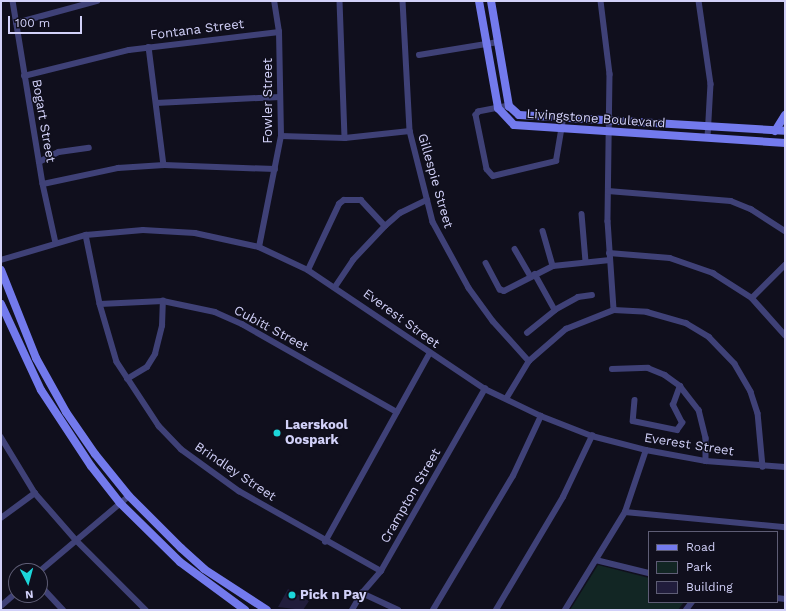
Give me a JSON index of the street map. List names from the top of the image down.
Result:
{
  "streets": {
    "street": [
      "Fontana Street",
      "Fowler Street",
      "Livingstone Boulevard",
      "Bogart Street",
      "Gillespie Street",
      "Everest Street",
      "Cubitt Street",
      "Brindley Street",
      "Crampton Street"
    ]
  },
  "crossings": [
    ["Fontana Street", "Fowler Street"],
    ["Fontana Street", "Bogart Street"],
    ["Fowler Street", "Everest Street"],
    ["Bogart Street", "Everest Street"],
    ["Everest Street", "Brindley Street"],
    ["Everest Street", "Crampton Street"],
    ["Cubitt Street", "Brindley Street"],
    ["Brindley Street", "Crampton Street"]
  ],
  "places": ["Laerskool Oospark", "Pick n Pay"],
  "legend": ["Road", "Park", "Building"],
  "scale_bar": "100 m",
  "north": "bottom"
}
